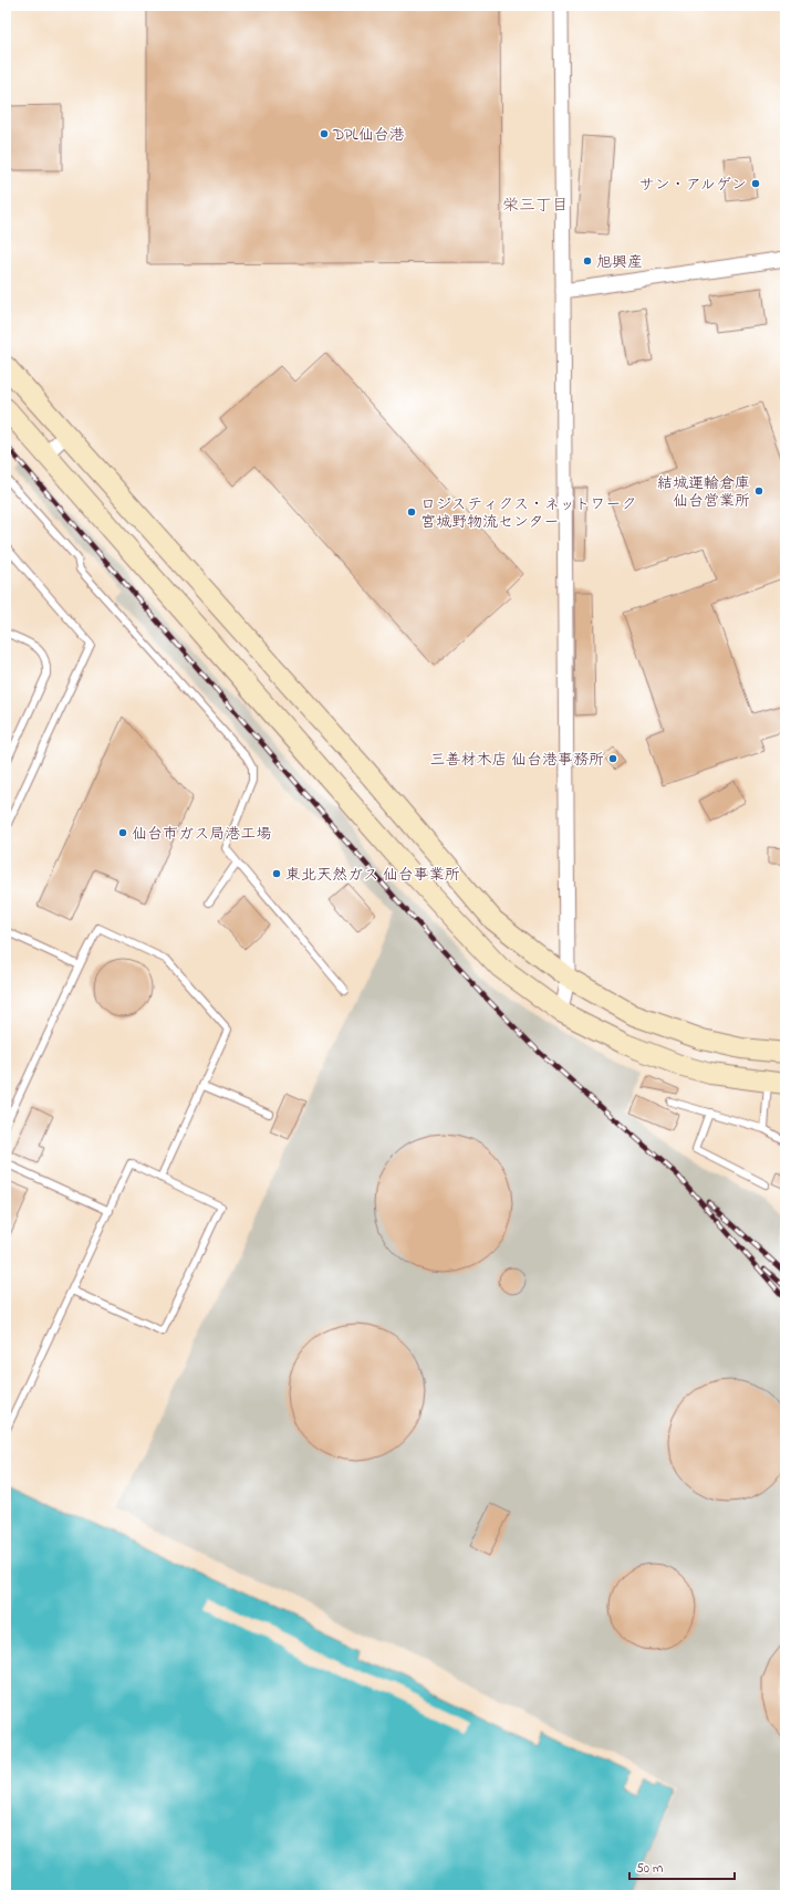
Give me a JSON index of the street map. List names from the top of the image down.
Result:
{
  "districts": ["栄三丁目"],
  "places": [
    "DPL仙台港",
    "サン・アルゲン",
    "旭興産",
    "結城運輸倉庫 仙台営業所",
    "ロジスティクス・ネットワーク 宮城野物流センター",
    "三善材木店 仙台港事務所",
    "仙台市ガス局港工場",
    "東北天然ガス 仙台事業所"
  ],
  "scale_bar": "50 m"
}
